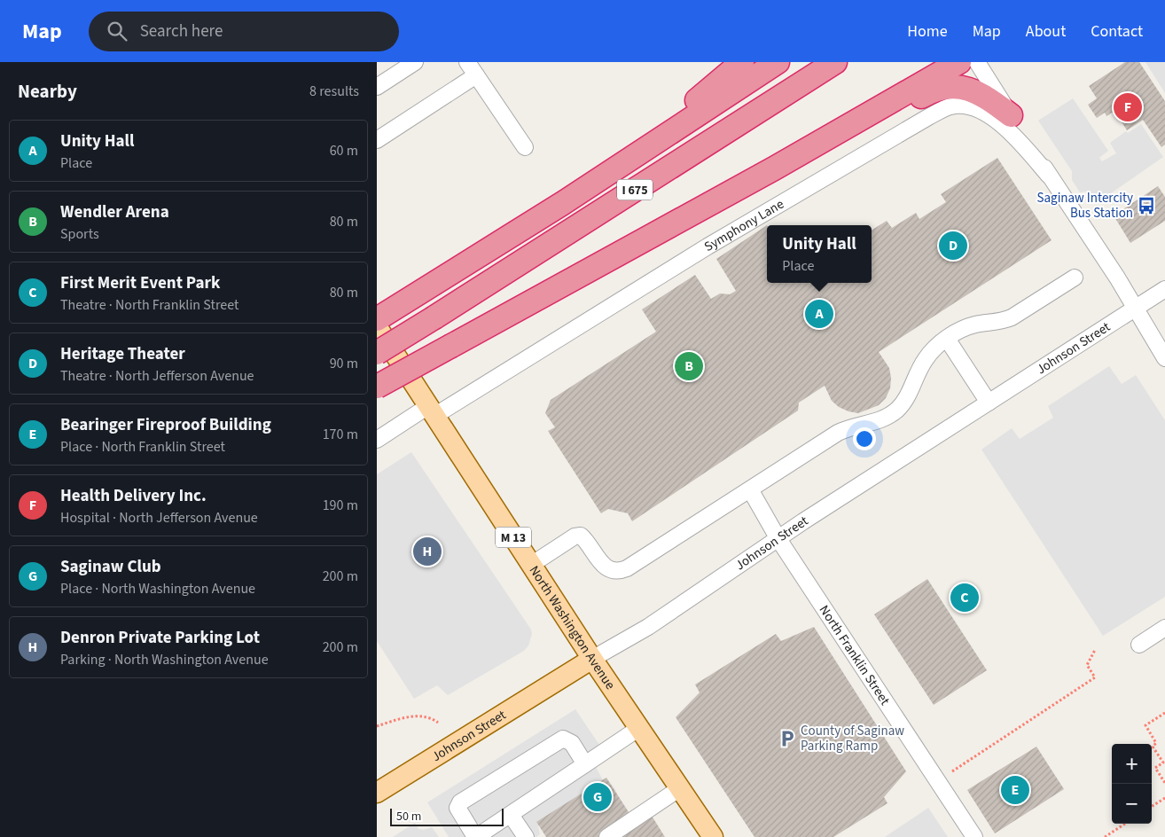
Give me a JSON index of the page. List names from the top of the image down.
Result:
{
  "streets": {
    "highway": ["I 675"],
    "main road": ["Johnson Street", "M 13", "North Washington Avenue"],
    "street": ["Symphony Lane", "North Franklin Street"]
  },
  "crossings": [
    ["Symphony Lane", "North Washington Avenue"],
    ["Johnson Street", "North Washington Avenue"],
    ["Johnson Street", "North Franklin Street"]
  ],
  "places": {
    "bus stop": ["Saginaw Intercity Bus Station"],
    "parking": ["County of Saginaw Parking Ramp"]
  },
  "scale_bar": "50 m",
  "page": {
    "header": "Map",
    "search": "Search here",
    "nav": [
      "Home",
      "Map",
      "About",
      "Contact"
    ],
    "heading": ["Nearby", "8 results"],
    "pins": [
      "F",
      "D",
      "A",
      "B",
      "H",
      "C",
      "E",
      "G"
    ],
    "list": [
      {
        "mark": "A",
        "name": "Unity Hall",
        "note": "Place",
        "value": "60 m"
      },
      {
        "mark": "B",
        "name": "Wendler Arena",
        "note": "Sports",
        "value": "80 m"
      },
      {
        "mark": "C",
        "name": "First Merit Event Park",
        "note": "Theatre · North Franklin Street",
        "value": "80 m"
      },
      {
        "mark": "D",
        "name": "Heritage Theater",
        "note": "Theatre · North Jefferson Avenue",
        "value": "90 m"
      },
      {
        "mark": "E",
        "name": "Bearinger Fireproof Building",
        "note": "Place · North Franklin Street",
        "value": "170 m"
      },
      {
        "mark": "F",
        "name": "Health Delivery Inc.",
        "note": "Hospital · North Jefferson Avenue",
        "value": "190 m"
      },
      {
        "mark": "G",
        "name": "Saginaw Club",
        "note": "Place · North Washington Avenue",
        "value": "200 m"
      },
      {
        "mark": "H",
        "name": "Denron Private Parking Lot",
        "note": "Parking · North Washington Avenue",
        "value": "200 m"
      }
    ],
    "popup": ["Unity Hall", "Place"],
    "map_buttons": ["+", "−"],
    "scale": "50 m"
  }
}
